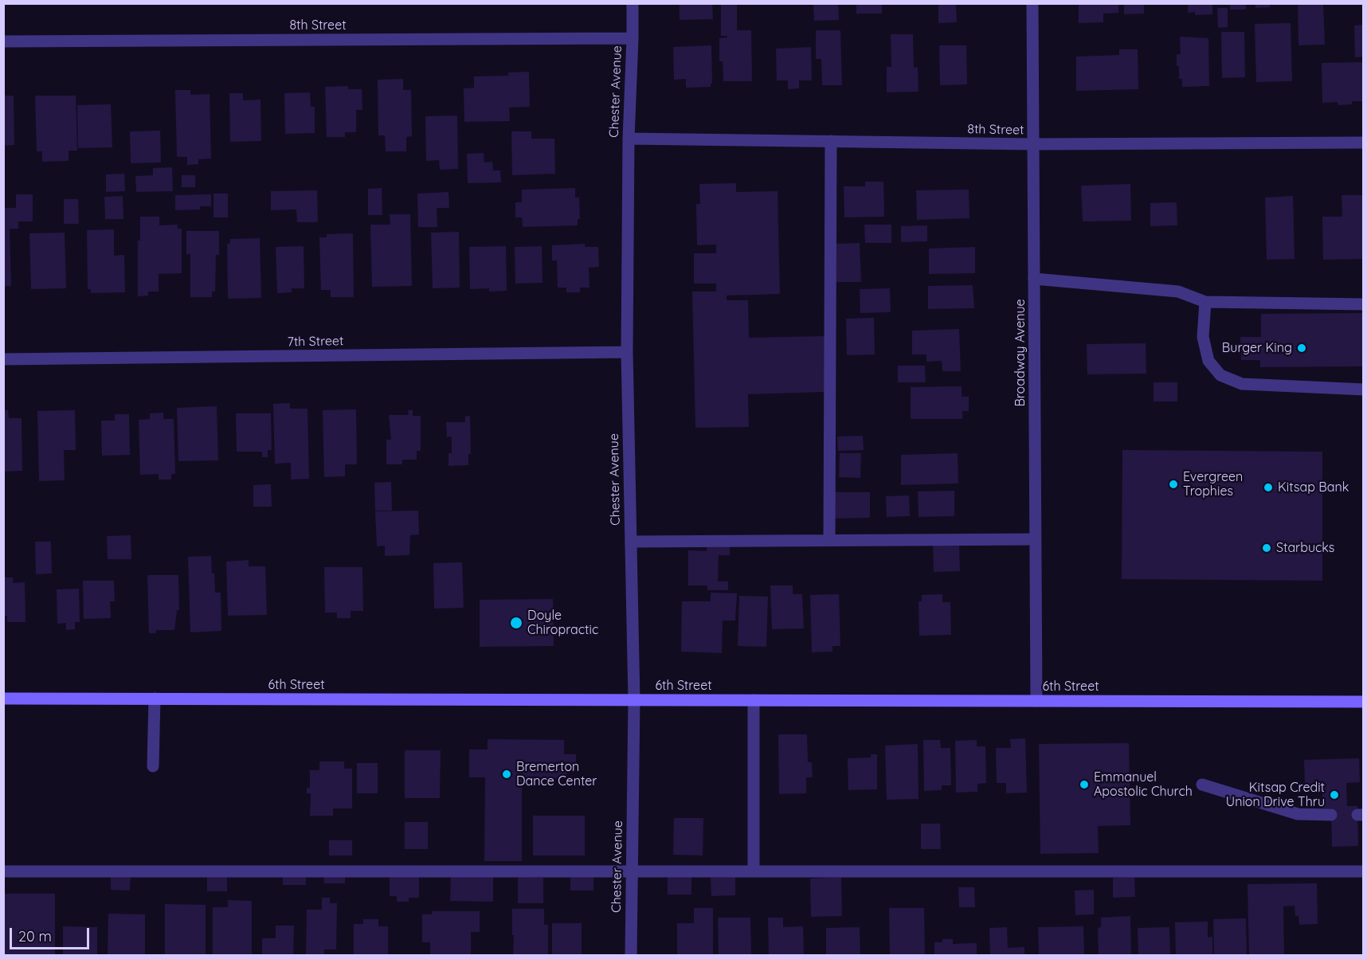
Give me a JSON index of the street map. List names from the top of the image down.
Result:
{
  "streets": {
    "main road": ["6th Street"],
    "street": [
      "8th Street",
      "Chester Avenue",
      "7th Street",
      "Broadway Avenue"
    ]
  },
  "crossings": [
    ["8th Street", "Chester Avenue"],
    ["8th Street", "Broadway Avenue"],
    ["Chester Avenue", "7th Street"],
    ["Chester Avenue", "6th Street"],
    ["Broadway Avenue", "6th Street"]
  ],
  "places": [
    "Burger King",
    "Evergreen Trophies",
    "Kitsap Bank",
    "Starbucks",
    "Doyle Chiropractic",
    "Bremerton Dance Center",
    "Emmanuel Apostolic Church",
    "Kitsap Credit Union Drive Thru"
  ],
  "scale_bar": "20 m"
}
